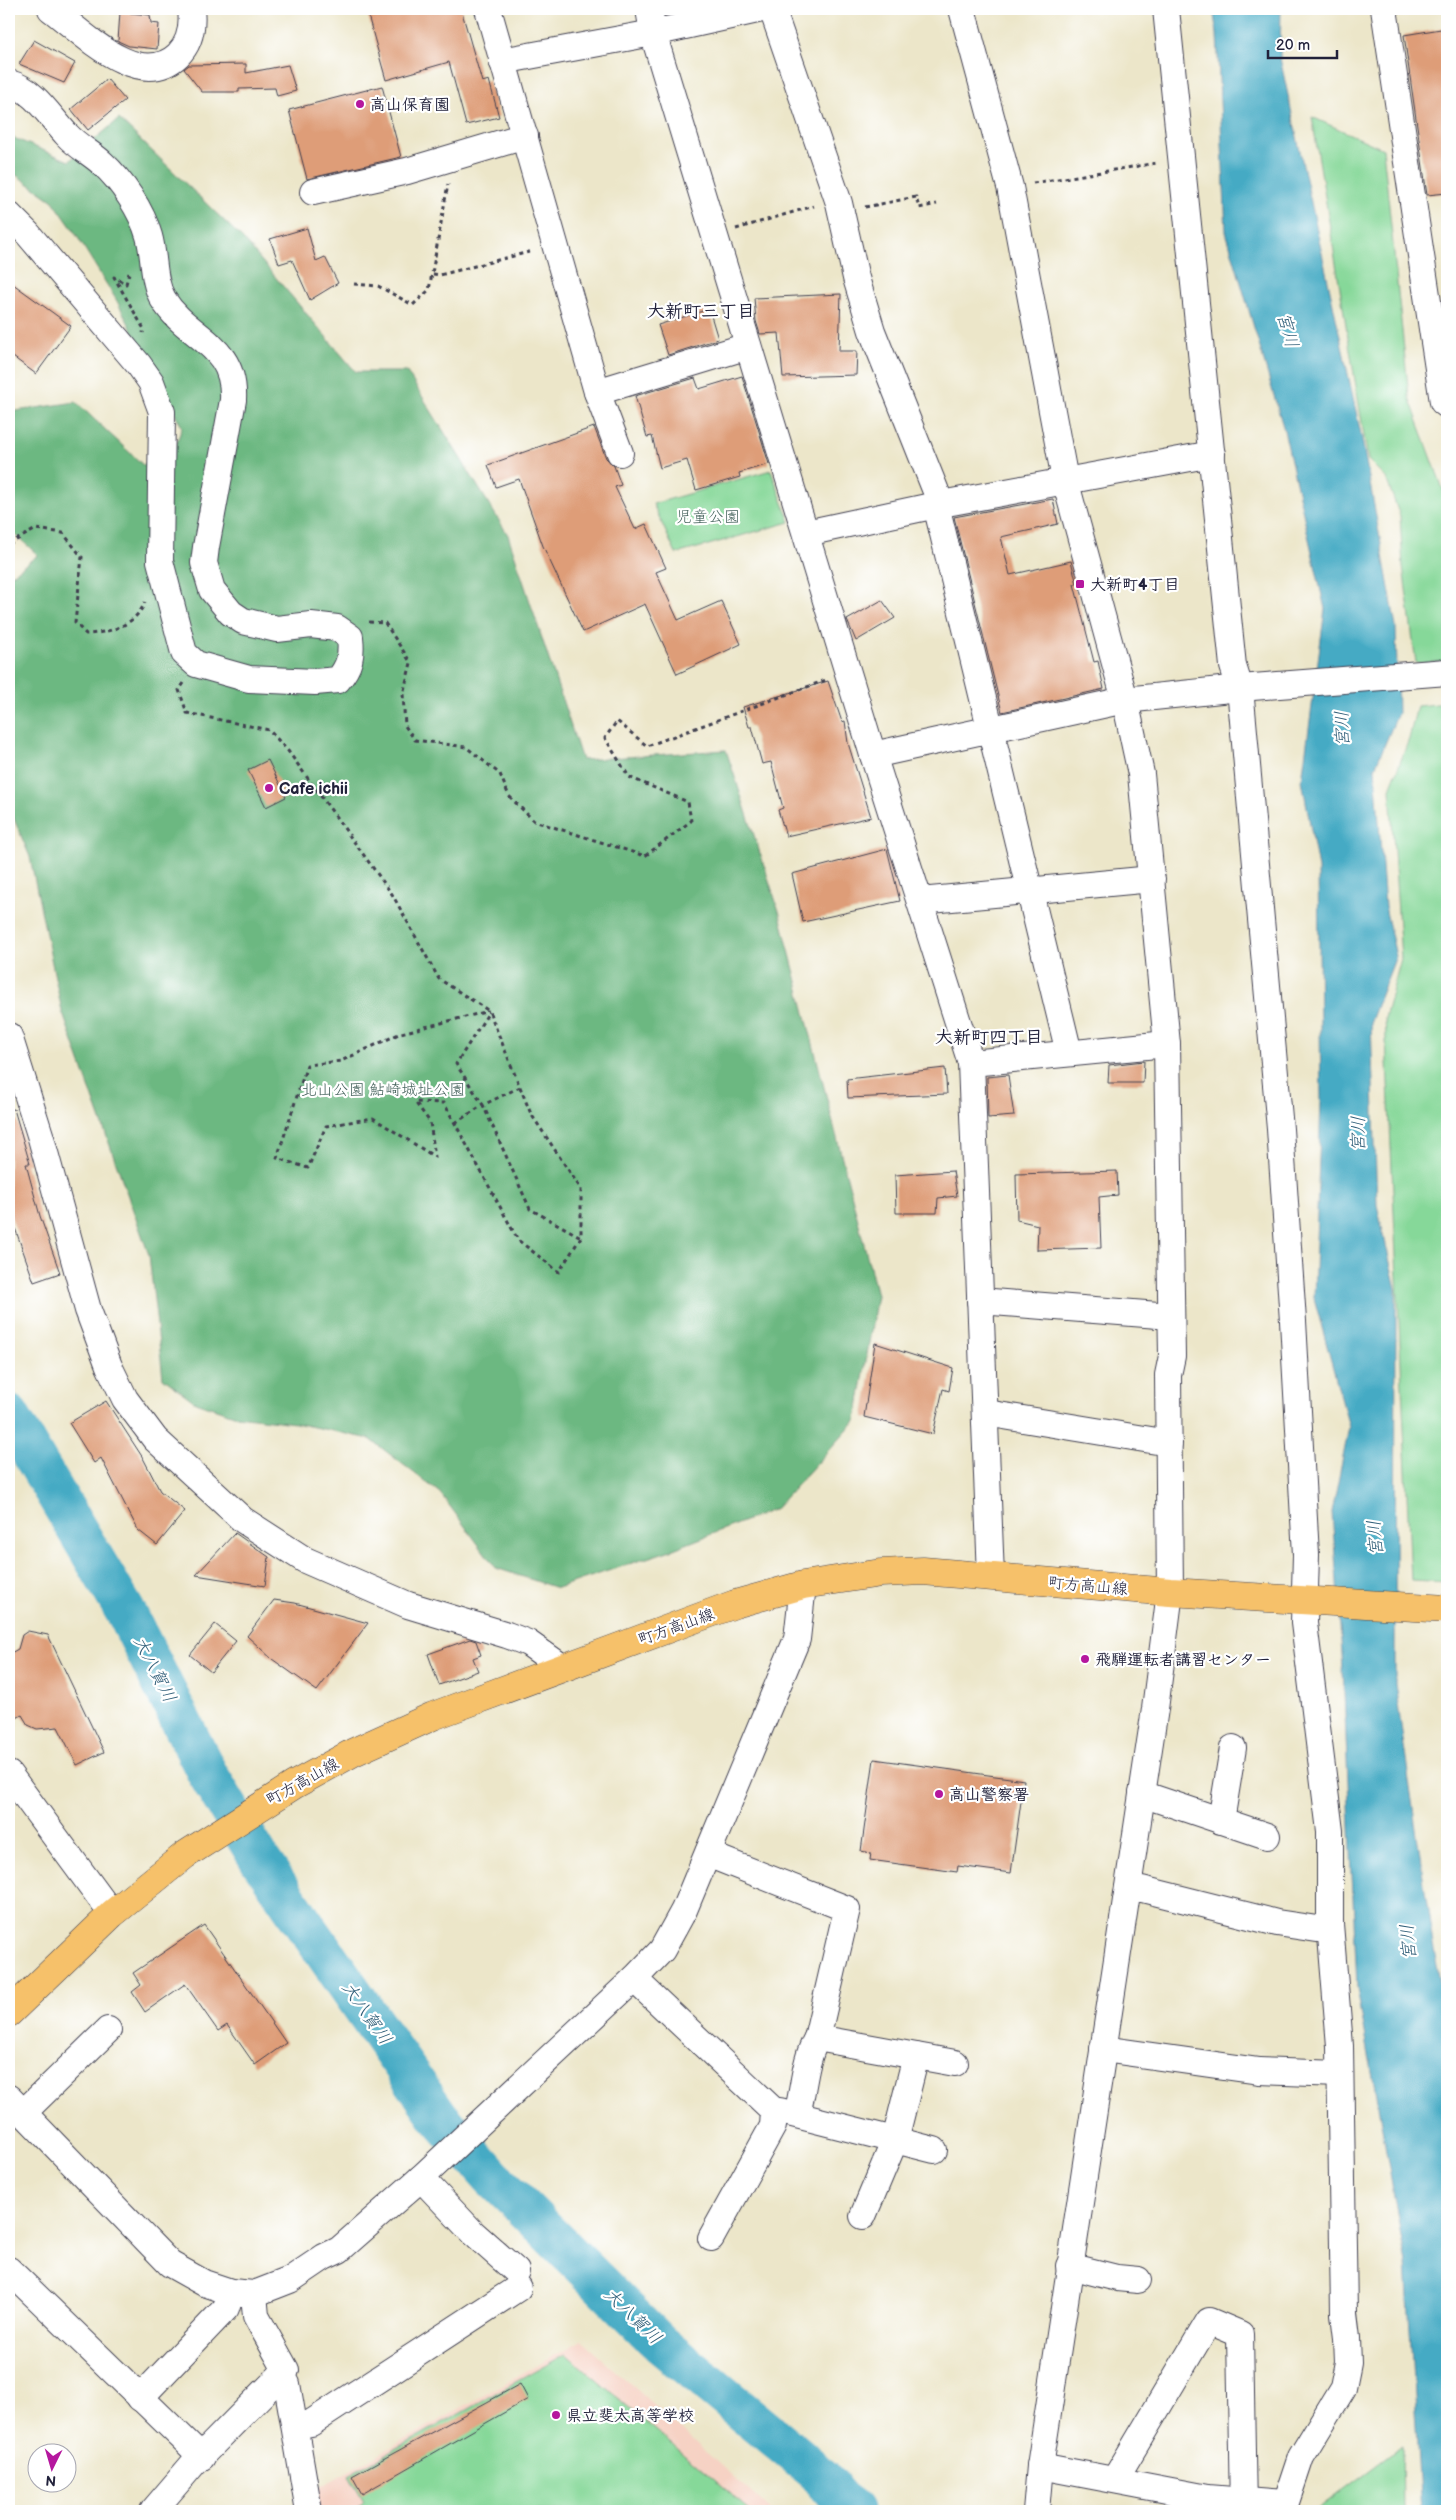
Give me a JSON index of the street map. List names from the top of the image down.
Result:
{
  "streets": {
    "main road": ["町方高山線"]
  },
  "districts": ["大新町三丁目", "大新町四丁目"],
  "water": ["宮川", "大八賀川"],
  "parks": ["児童公園", "北山公園 鮎崎城址公園"],
  "places": {
    "other": [
      "高山保育園",
      "Cafe ichii",
      "飛騨運転者講習センター",
      "高山警察署",
      "県立斐太高等学校"
    ],
    "transit": ["大新町4丁目"]
  },
  "scale_bar": "20 m",
  "north": "bottom"
}
